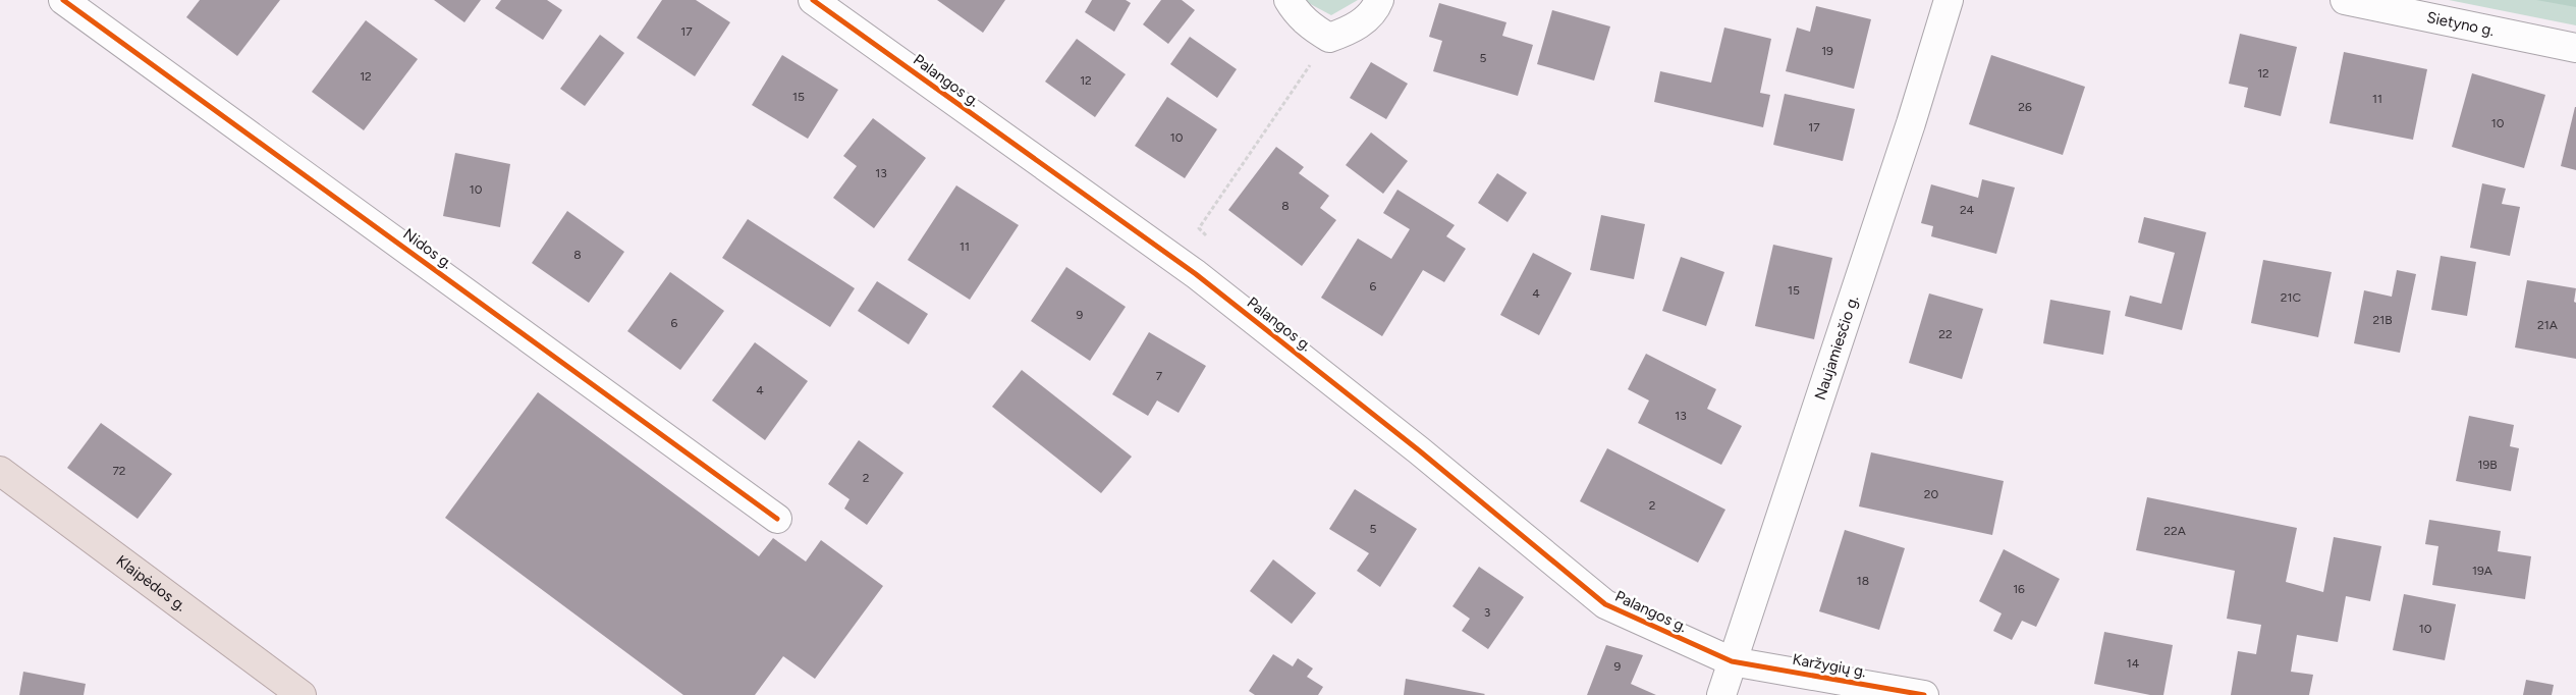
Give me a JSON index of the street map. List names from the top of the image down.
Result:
{
  "streets": {
    "highway": ["Klaipėdos g."],
    "street": [
      "Sietyno g.",
      "Palangos g.",
      "Nidos g.",
      "Naujamiesčio g.",
      "Karžygių g."
    ]
  },
  "crossings": [
    ["Palangos g.", "Naujamiesčio g."],
    ["Palangos g.", "Karžygių g."],
    ["Naujamiesčio g.", "Karžygių g."]
  ],
  "house_numbers": [
    "17",
    "19",
    "5",
    "12",
    "12",
    "12",
    "15",
    "11",
    "26",
    "10",
    "17",
    "10",
    "13",
    "10",
    "8",
    "24",
    "11",
    "8",
    "6",
    "15",
    "4",
    "21C",
    "9",
    "21B",
    "6",
    "21A",
    "22",
    "7",
    "4",
    "13",
    "19B",
    "72",
    "2",
    "20",
    "2",
    "5",
    "22A",
    "19A",
    "18",
    "16",
    "3",
    "10",
    "14",
    "9"
  ]
}
